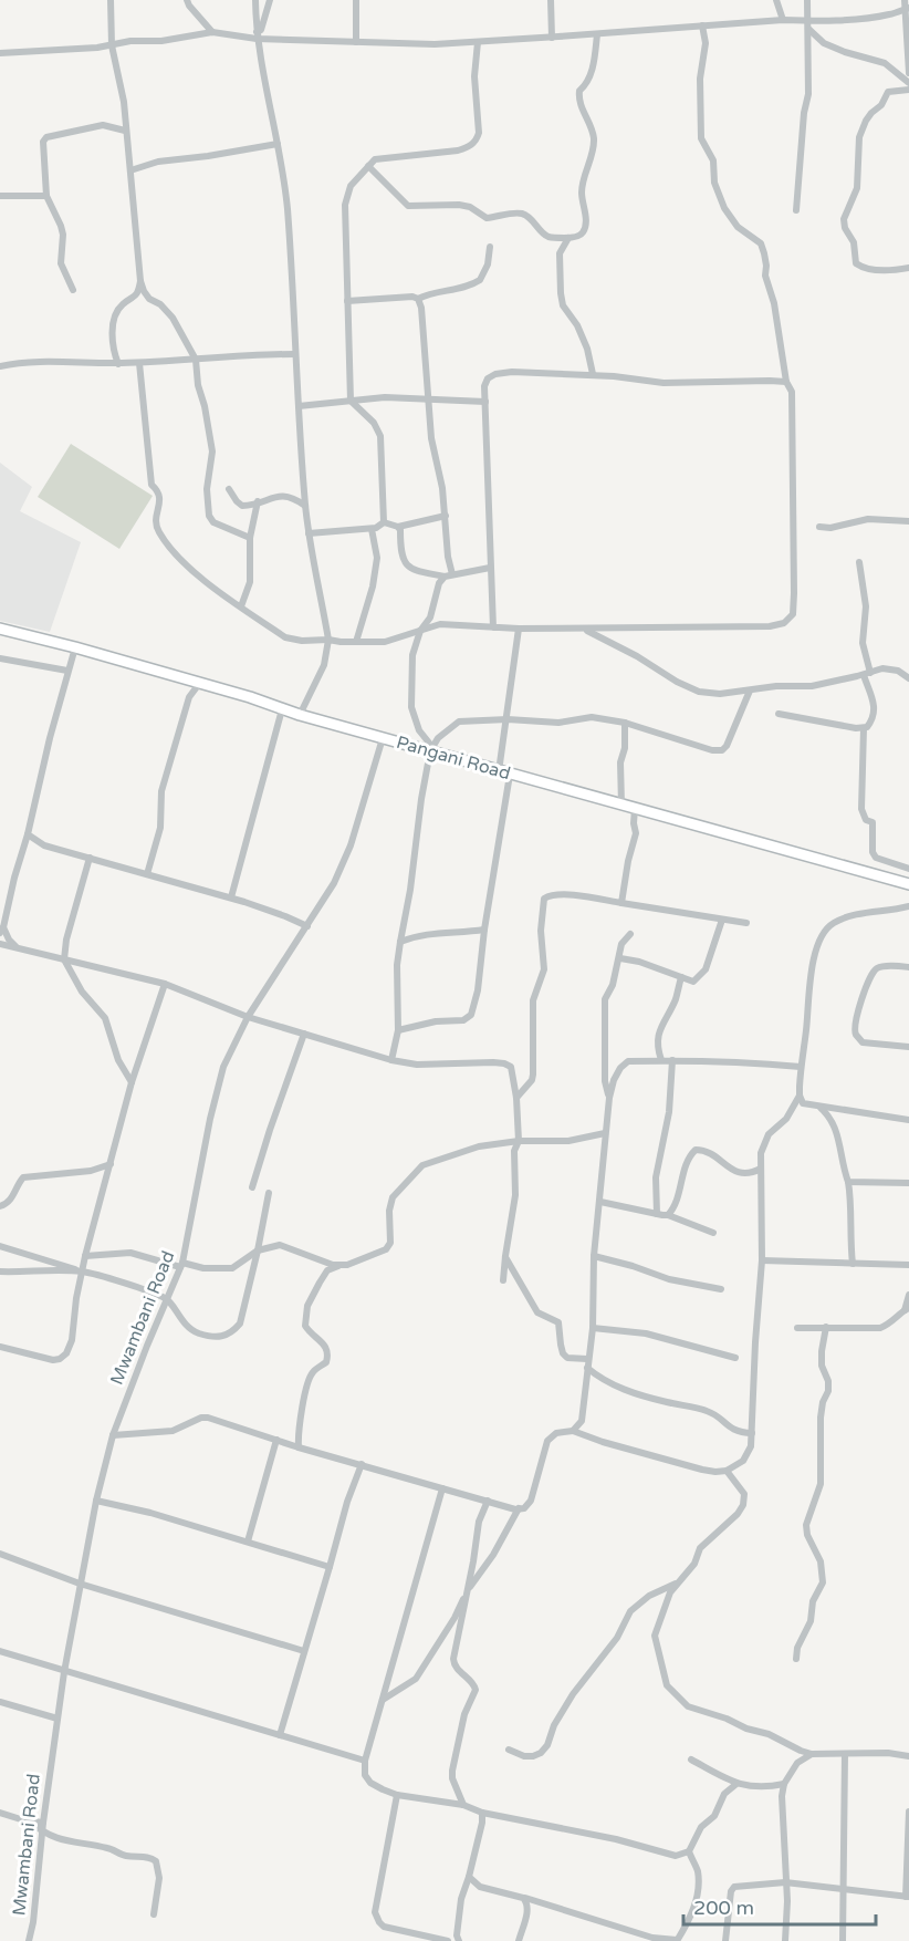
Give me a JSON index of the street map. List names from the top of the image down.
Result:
{
  "streets": {
    "main road": ["Pangani Road"],
    "street": ["Mwambani Road"]
  },
  "crossings": [
    ["Pangani Road", "Mwambani Road"]
  ],
  "scale_bar": "200 m"
}
